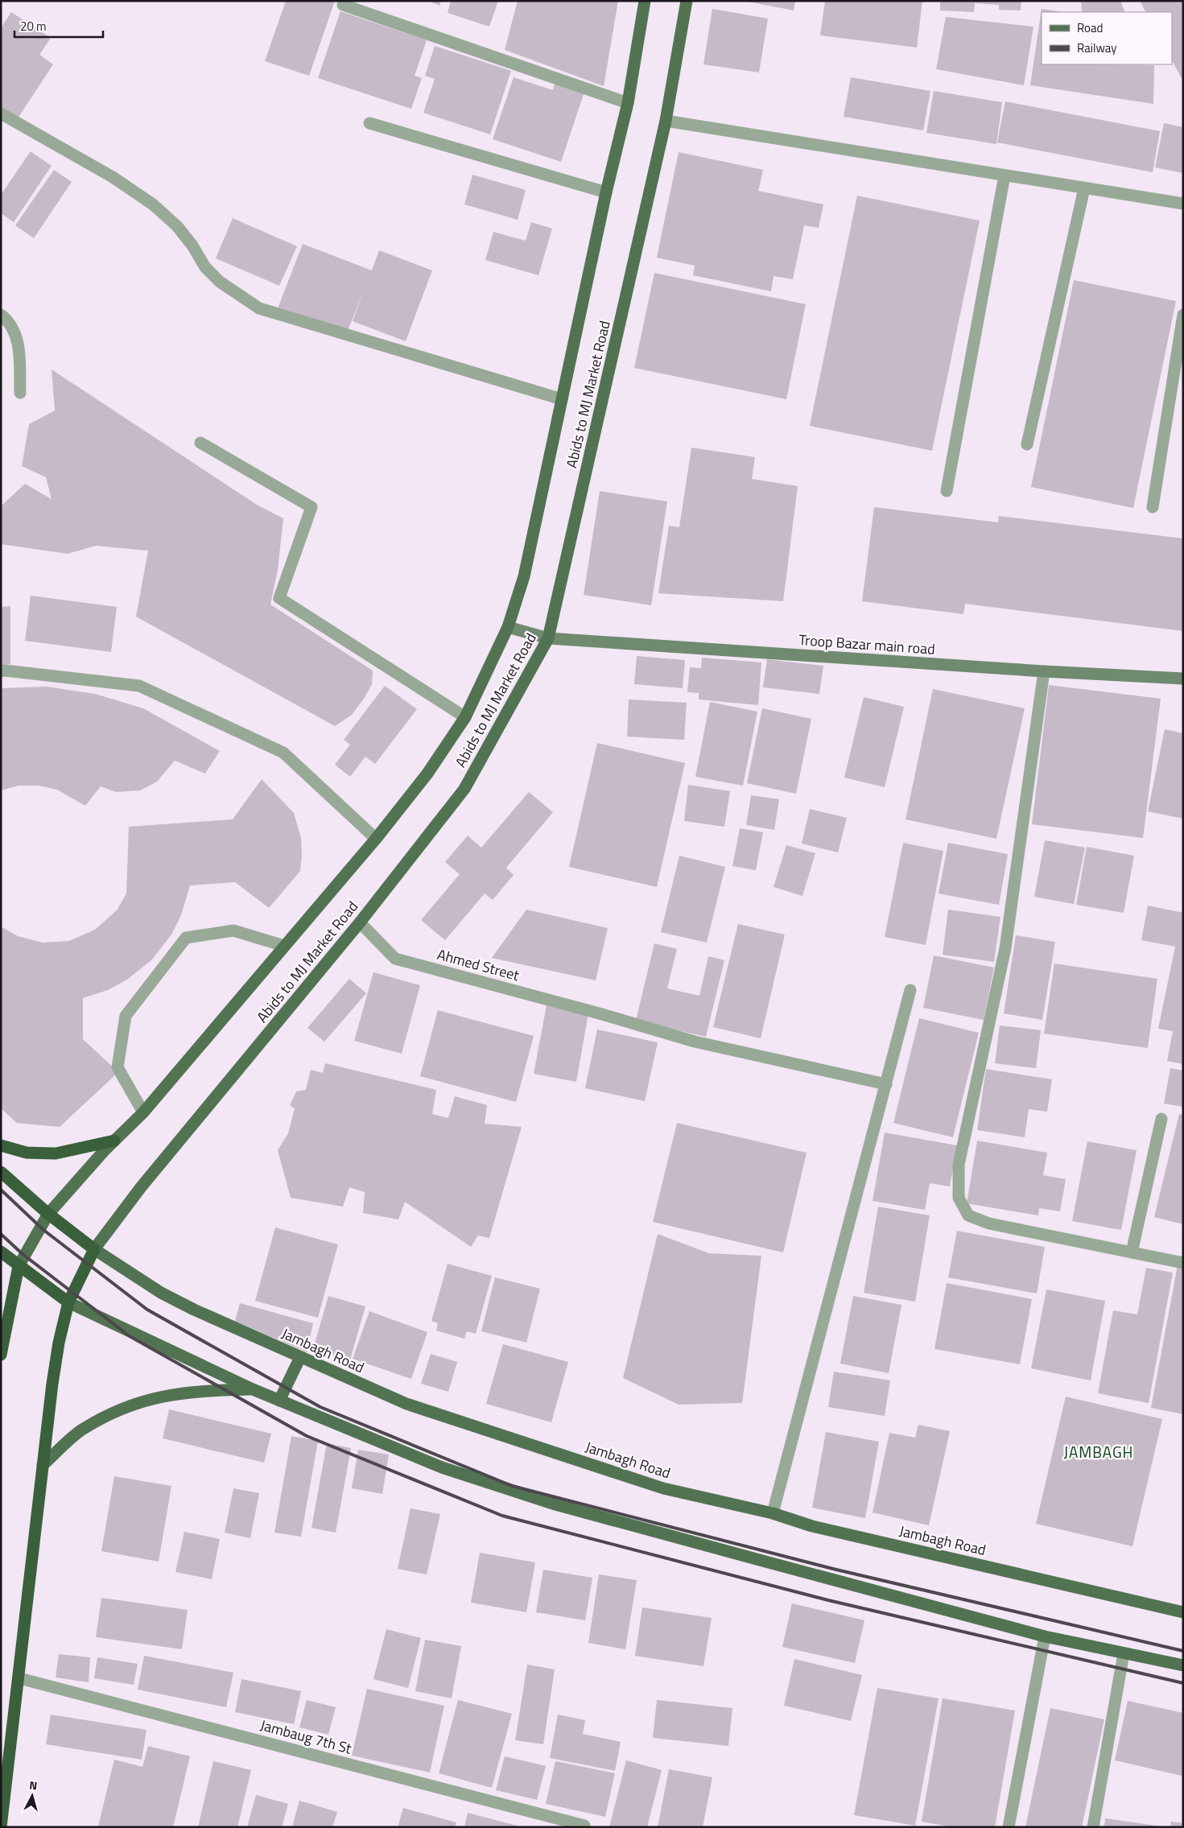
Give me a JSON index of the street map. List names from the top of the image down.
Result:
{
  "streets": {
    "main road": ["Abids to MJ Market Road", "Jambagh Road"],
    "street": ["Troop Bazar main road", "Ahmed Street", "Jambaug 7th St"]
  },
  "crossings": [
    ["Abids to MJ Market Road", "Troop Bazar main road"],
    ["Abids to MJ Market Road", "Ahmed Street"],
    ["Abids to MJ Market Road", "Jambagh Road"]
  ],
  "districts": ["JAMBAGH"],
  "legend": ["Road", "Railway"],
  "scale_bar": "20 m",
  "north": "top"
}
